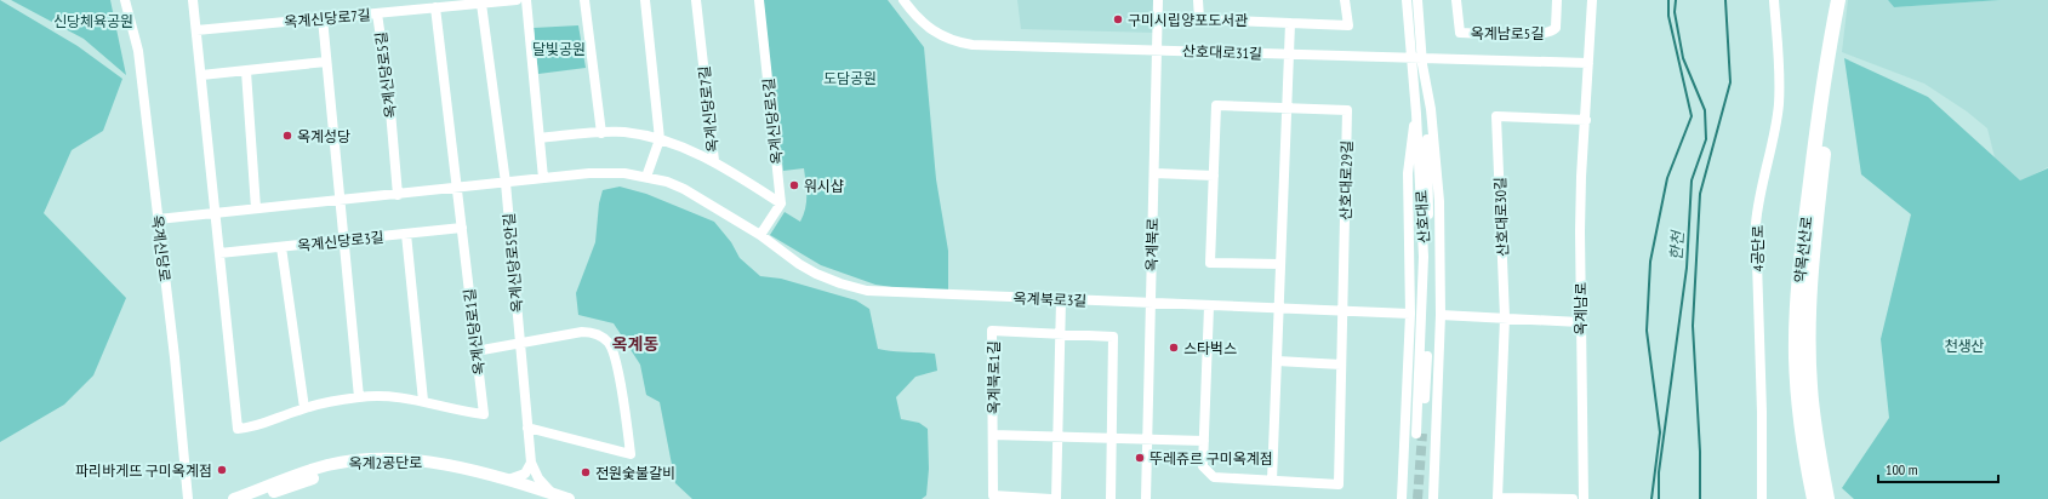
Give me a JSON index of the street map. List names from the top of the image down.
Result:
{
  "streets": {
    "highway": ["약목선산로"],
    "main road": ["옥계2공단로"],
    "street": [
      "옥계신당로7길",
      "옥계남로5길",
      "산호대로31길",
      "옥계신당로5길",
      "산호대로29길",
      "산호대로",
      "산호대로30길",
      "옥계신당로3길",
      "옥계북로",
      "옥계신당로",
      "4공단로",
      "옥계신당로5안길",
      "옥계북로3길",
      "옥계남로",
      "옥계신당로1길",
      "옥계북로1길"
    ]
  },
  "crossings": [
    ["옥계신당로7길", "옥계신당로5길"],
    ["산호대로31길", "산호대로"],
    ["산호대로31길", "옥계북로"],
    ["산호대로31길", "옥계남로"],
    ["산호대로30길", "옥계남로"],
    ["옥계신당로3길", "옥계신당로1길"],
    ["옥계북로", "옥계북로3길"],
    ["옥계북로", "옥계북로1길"],
    ["옥계신당로5안길", "옥계2공단로"]
  ],
  "districts": ["옥계동"],
  "water": ["한천"],
  "parks": [
    "신당체육공원",
    "달빛공원",
    "도담공원",
    "천생산"
  ],
  "places": [
    "구미시립양포도서관",
    "옥계성당",
    "워시샵",
    "스타벅스",
    "뚜레쥬르 구미옥계점",
    "파리바게뜨 구미옥계점",
    "전원숯불갈비"
  ],
  "scale_bar": "100 m"
}
